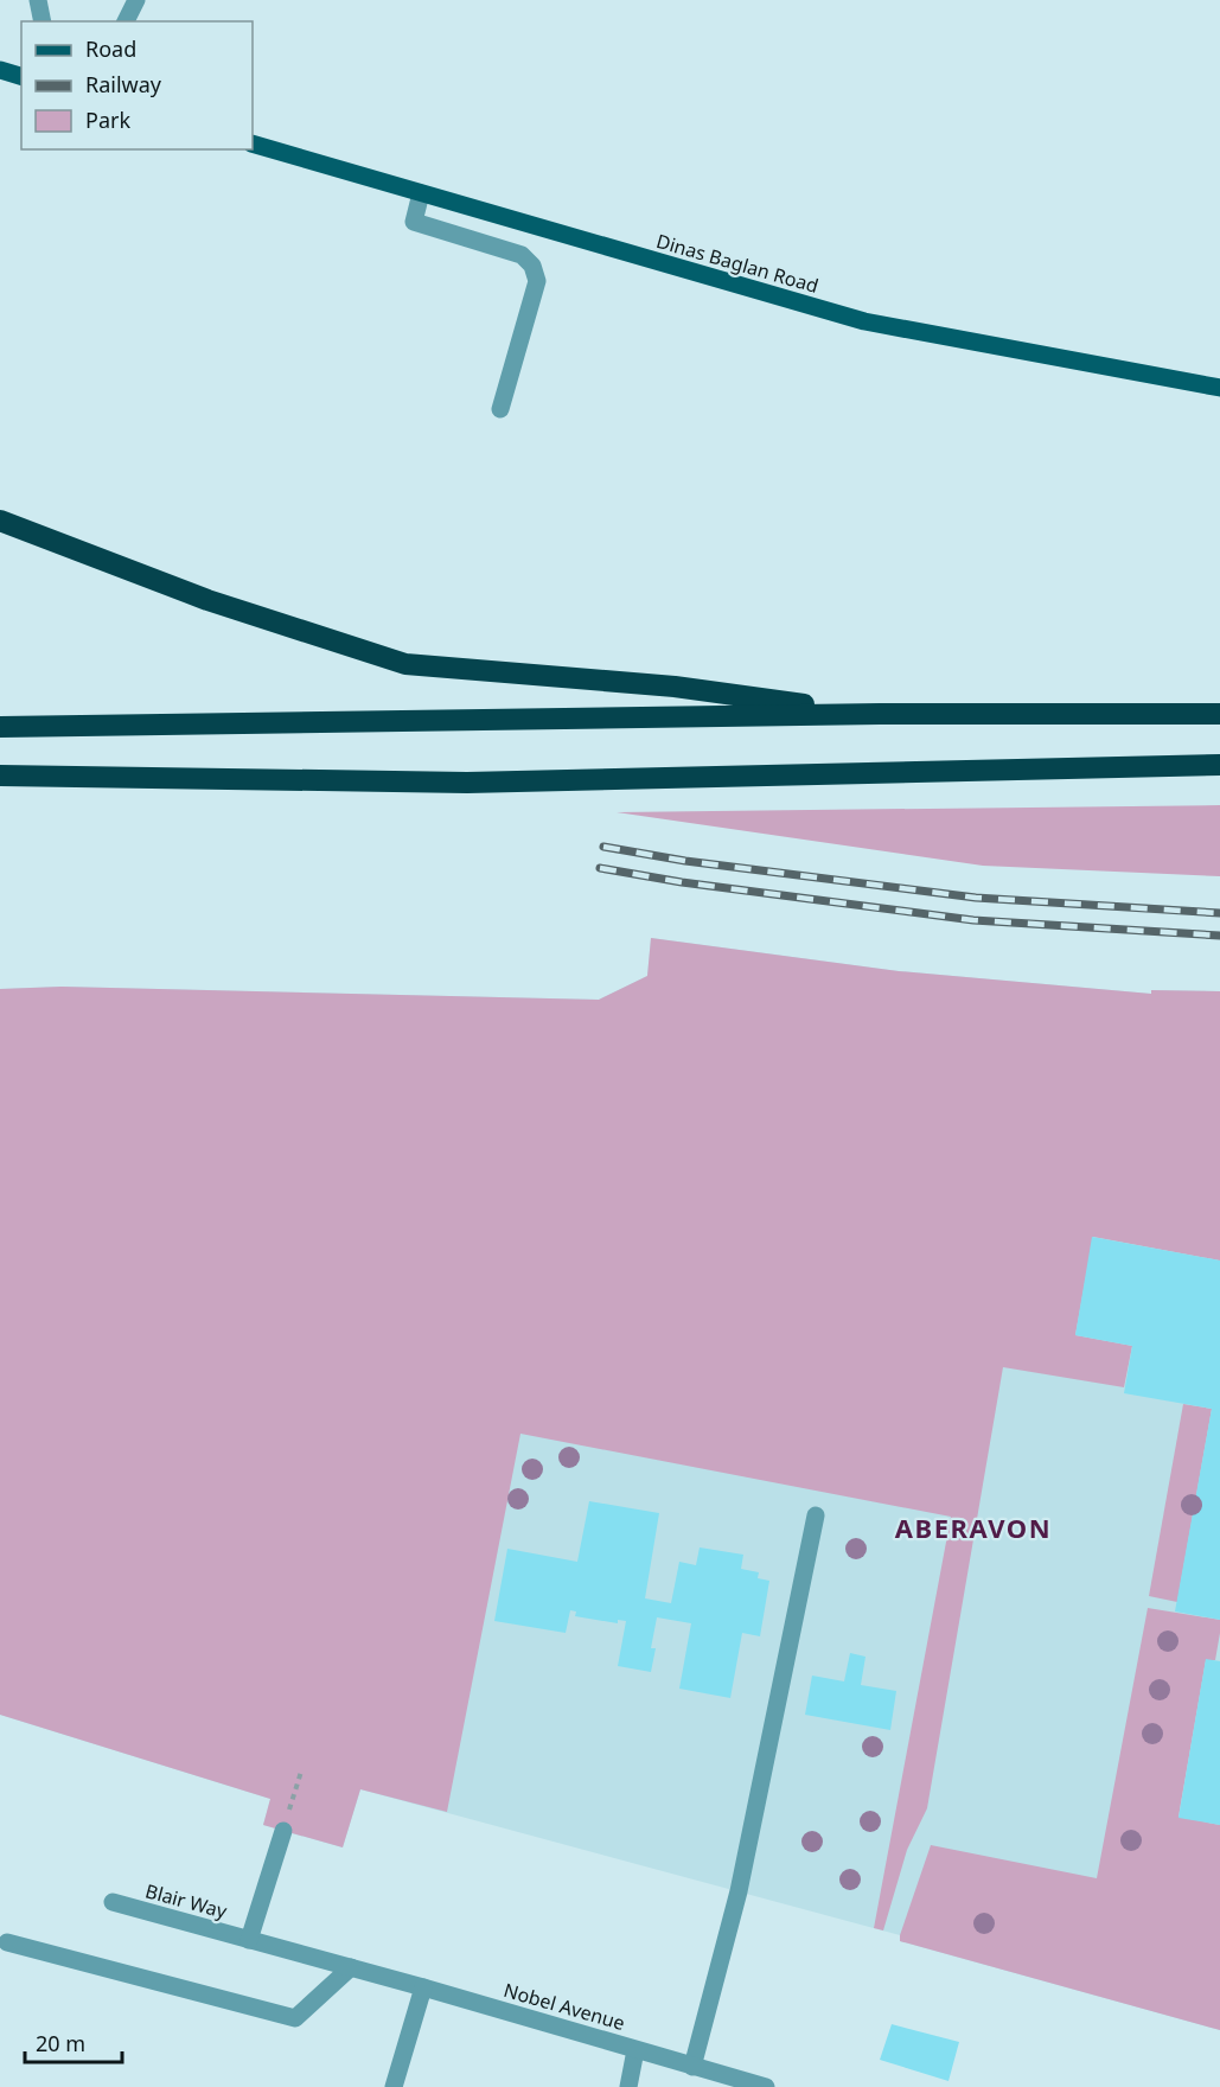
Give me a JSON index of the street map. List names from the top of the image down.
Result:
{
  "streets": {
    "main road": ["Dinas Baglan Road"],
    "street": ["Blair Way", "Nobel Avenue"]
  },
  "crossings": [
    ["Blair Way", "Nobel Avenue"]
  ],
  "districts": ["ABERAVON"],
  "legend": ["Road", "Railway", "Park"],
  "scale_bar": "20 m"
}
